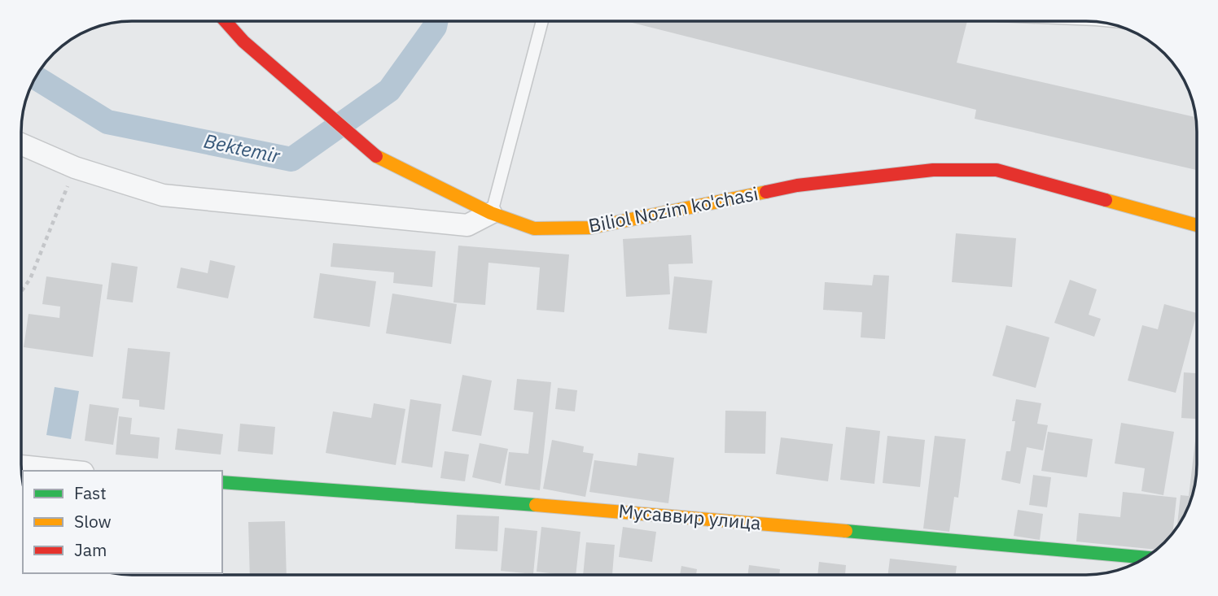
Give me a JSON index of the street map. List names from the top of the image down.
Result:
{
  "streets": {
    "street": ["Biliol Nozim ko'chasi", "Мусаввир улица"]
  },
  "water": ["Bektemir"],
  "legend": ["Fast", "Slow", "Jam"]
}
